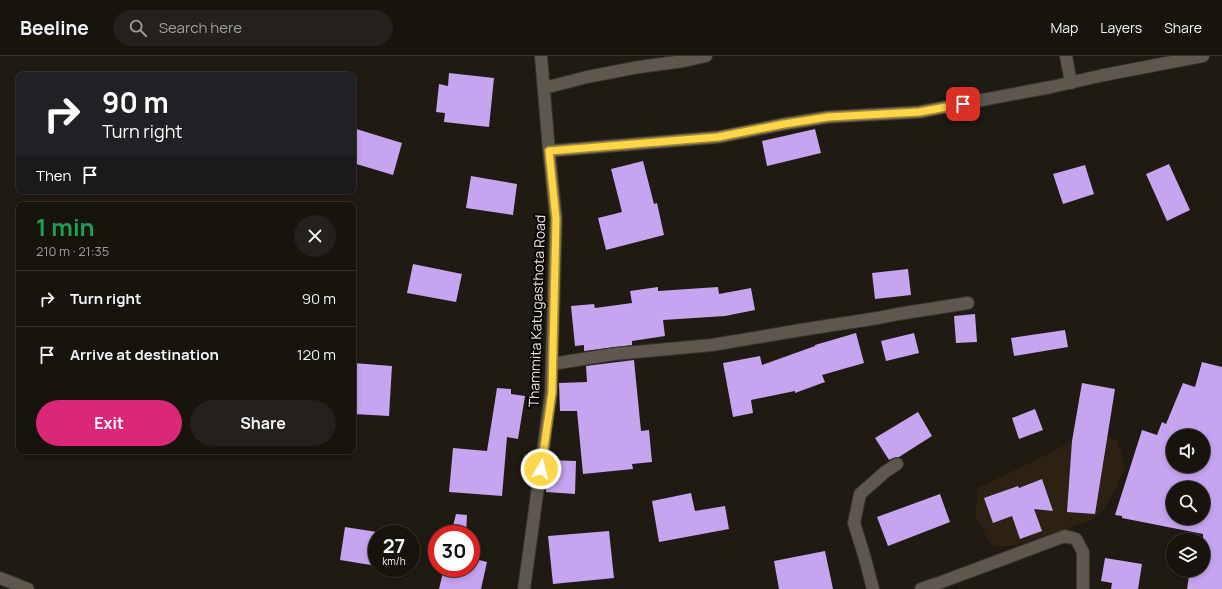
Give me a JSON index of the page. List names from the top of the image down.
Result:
{
  "streets": {
    "street": ["Thammita Katugasthota Road"]
  },
  "page": {
    "header": "Beeline",
    "search": "Search here",
    "nav": ["Map", "Layers", "Share"],
    "turn": ["90 m", "Turn right"],
    "then": "Then",
    "heading": ["1 min", "210 m · 21:35"],
    "list": [
      {
        "name": "Turn right",
        "value": "90 m"
      },
      {
        "name": "Arrive at destination",
        "value": "120 m"
      }
    ],
    "buttons": ["Exit", "Share"],
    "speed": "27 km/h",
    "limit": "30"
  }
}
